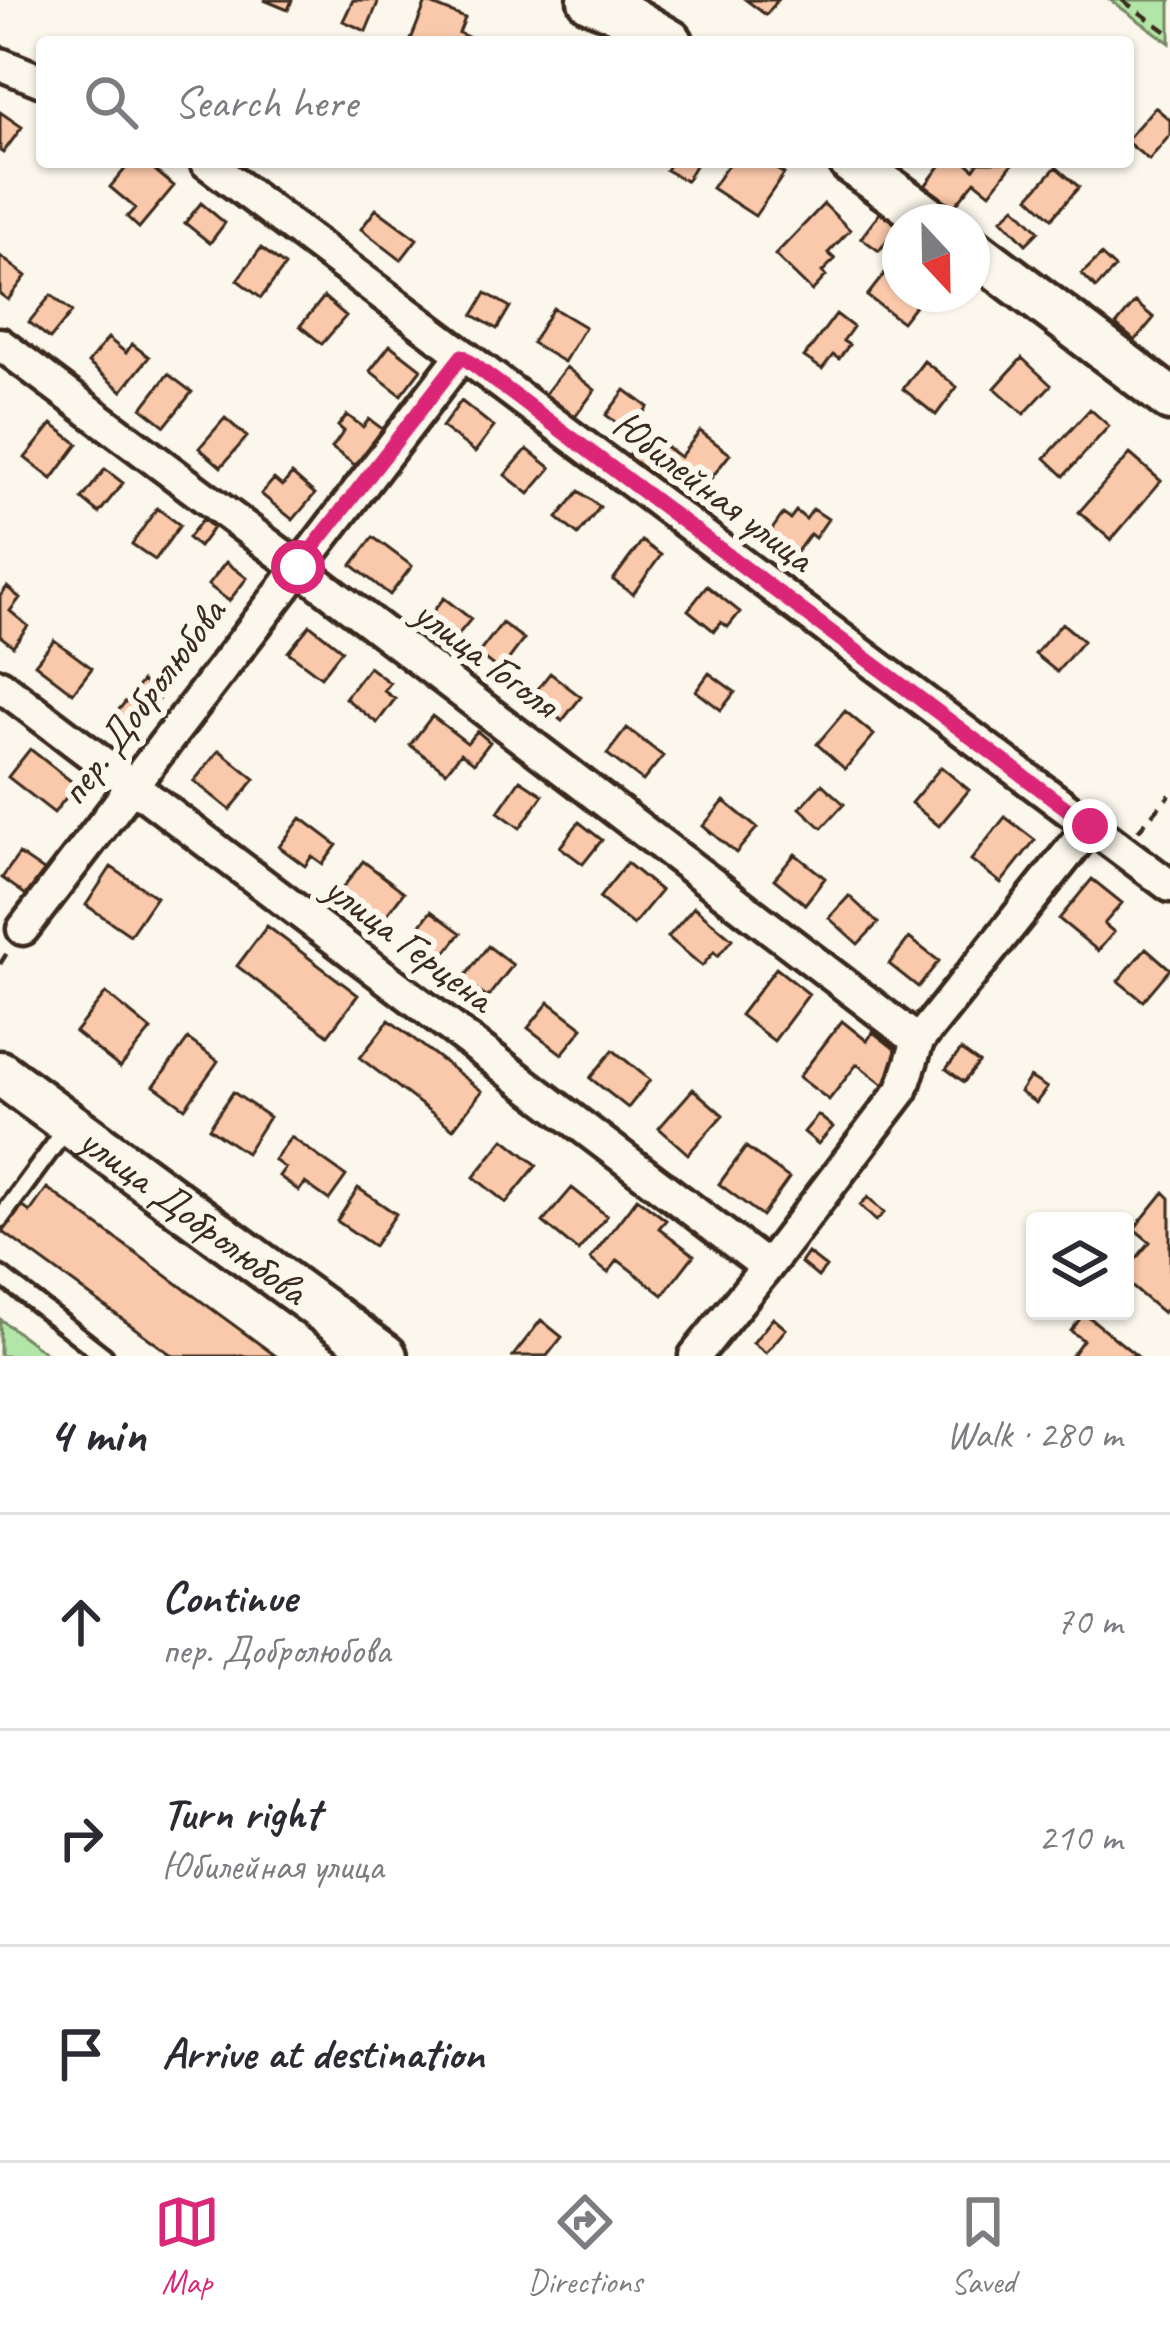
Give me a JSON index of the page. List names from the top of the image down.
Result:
{
  "streets": {
    "street": [
      "Юбилейная улица",
      "улица Гоголя",
      "пер. Добролюбова",
      "улица Герцена",
      "улица Добролюбова"
    ]
  },
  "crossings": [
    ["Юбилейная улица", "пер. Добролюбова"],
    ["улица Гоголя", "пер. Добролюбова"],
    ["пер. Добролюбова", "улица Герцена"]
  ],
  "north": "bottom",
  "page": {
    "search": "Search here",
    "heading": ["4 min", "Walk · 280 m"],
    "list": [
      ["Continue", "пер. Добролюбова", "70 m"],
      ["Turn right", "Юбилейная улица", "210 m"],
      "Arrive at destination"
    ],
    "nav": ["Map", "Directions", "Saved"]
  }
}
